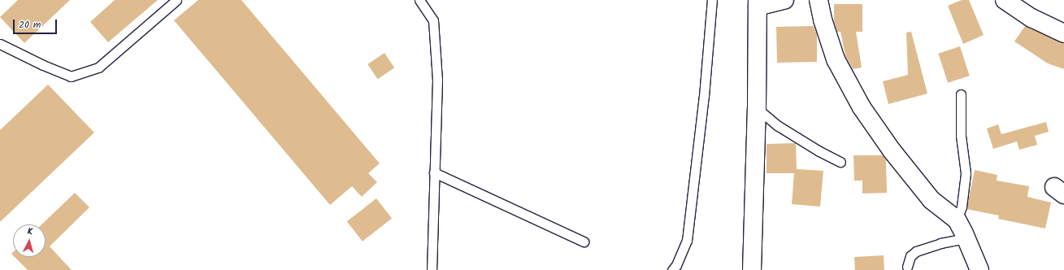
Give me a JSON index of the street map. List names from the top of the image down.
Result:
{
  "scale_bar": "20 m",
  "north": "top"
}
